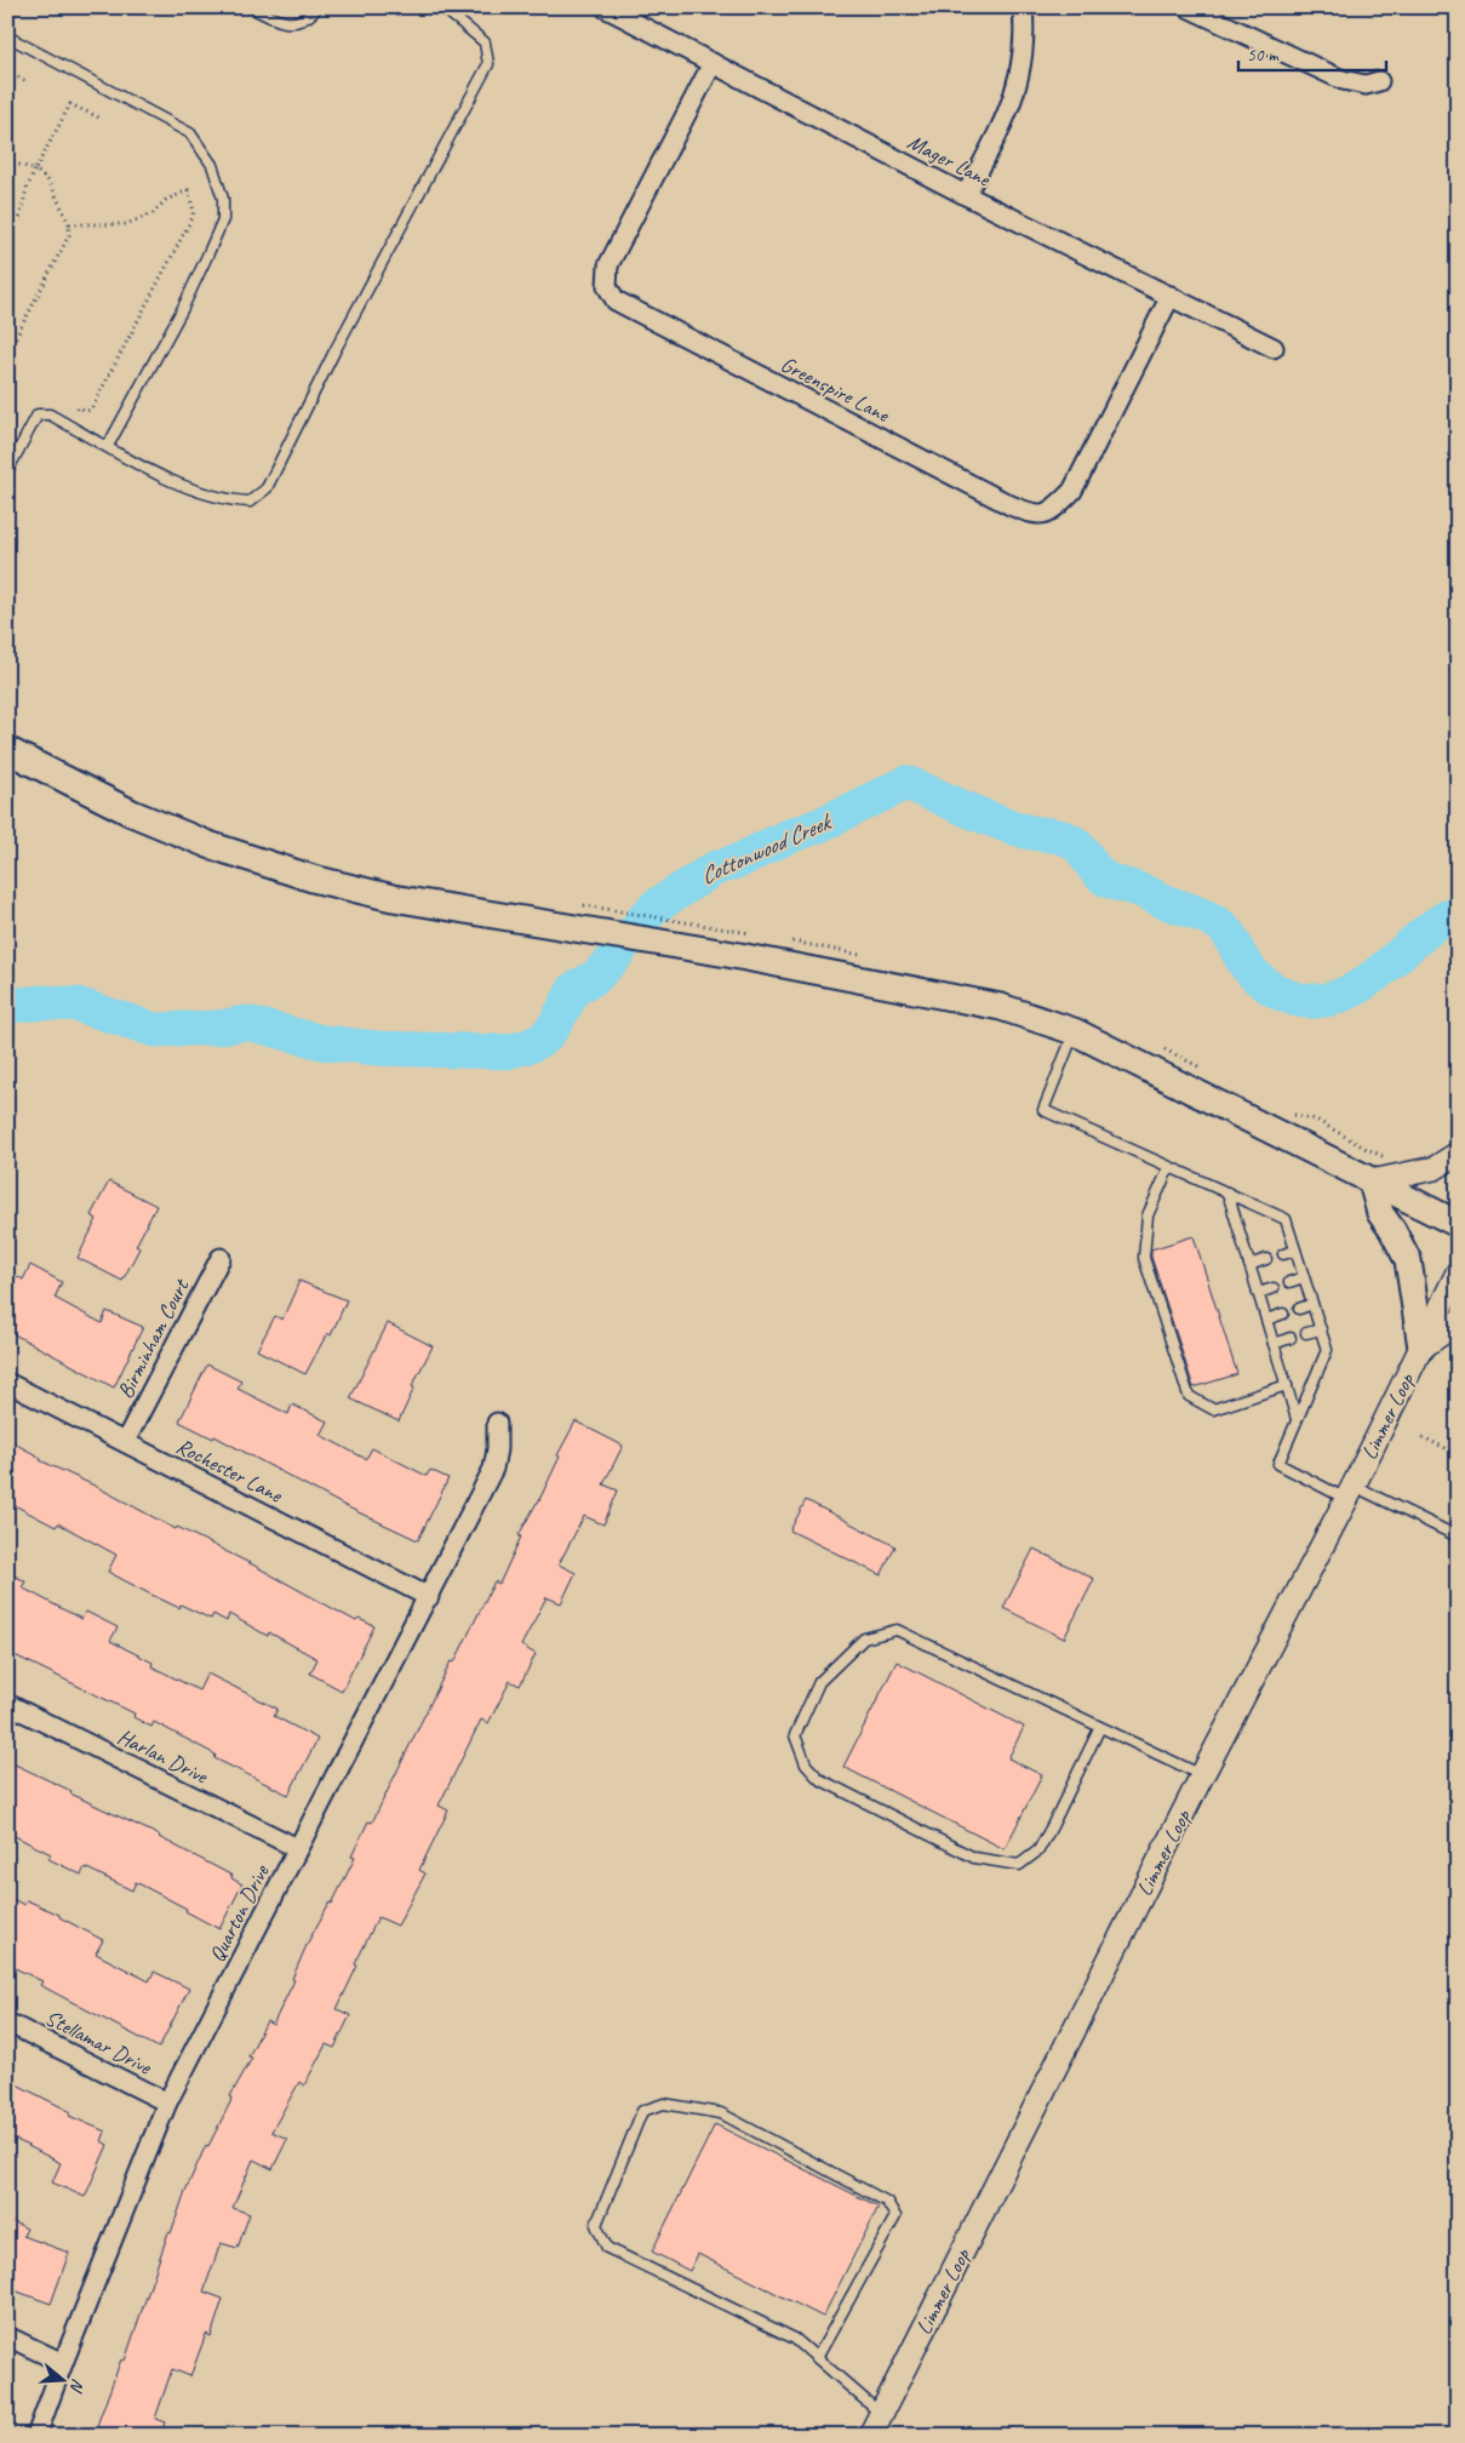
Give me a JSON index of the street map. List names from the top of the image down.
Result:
{
  "streets": {
    "street": [
      "Mager Lane",
      "Greenspire Lane",
      "Birminham Court",
      "Limmer Loop",
      "Rochester Lane",
      "Harlan Drive",
      "Quarton Drive",
      "Stellamar Drive"
    ]
  },
  "crossings": [
    ["Mager Lane", "Greenspire Lane"],
    ["Birminham Court", "Rochester Lane"],
    ["Rochester Lane", "Quarton Drive"],
    ["Harlan Drive", "Quarton Drive"],
    ["Quarton Drive", "Stellamar Drive"]
  ],
  "water": ["Cottonwood Creek"],
  "scale_bar": "50 m",
  "north": "right"
}
